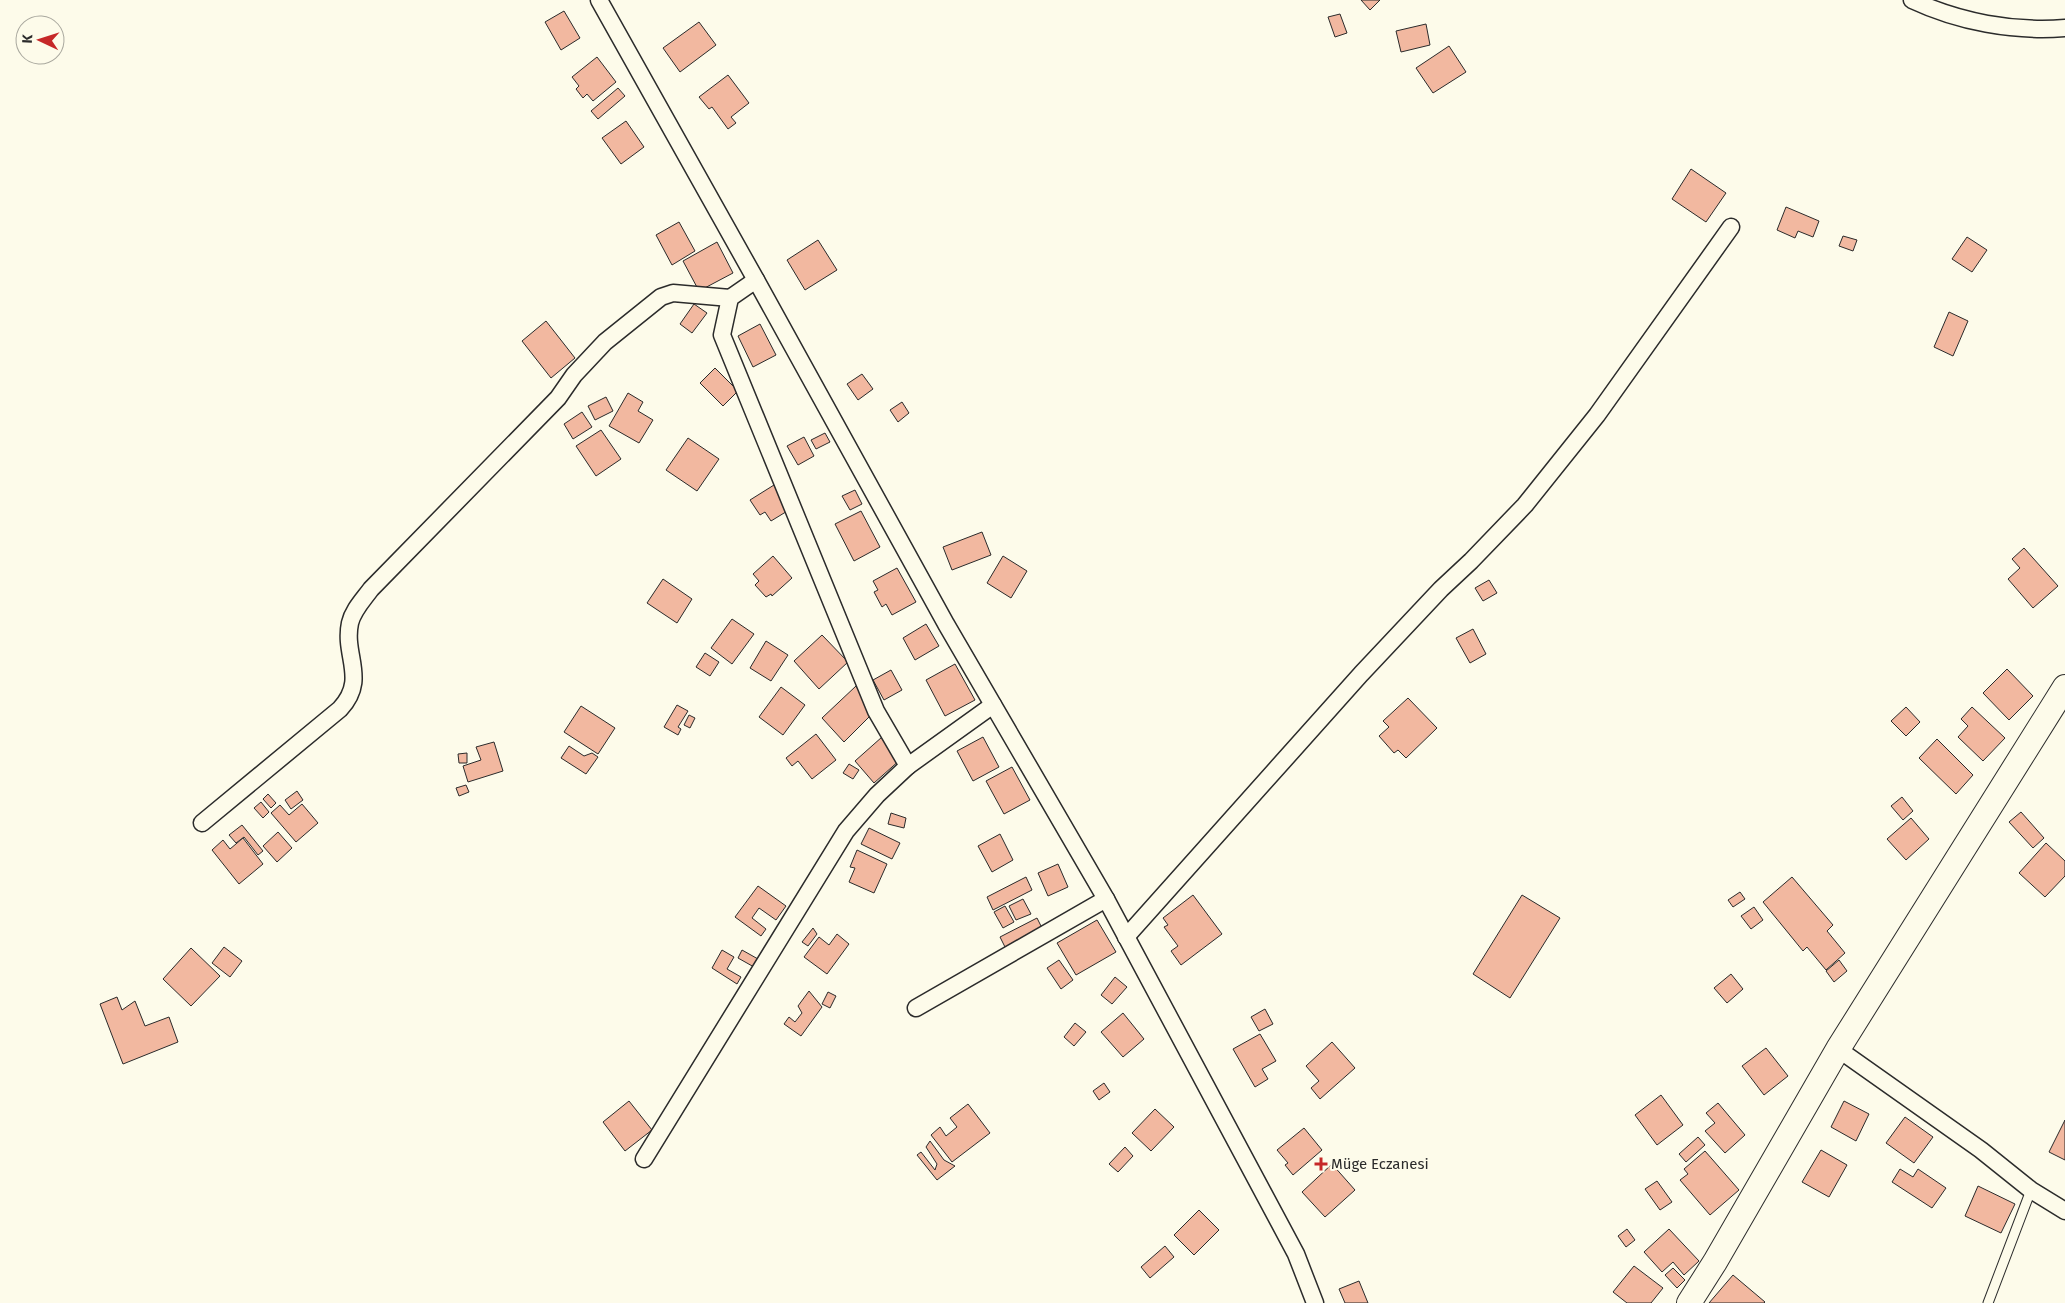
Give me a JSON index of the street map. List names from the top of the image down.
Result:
{
  "places": {
    "health": ["Müge Eczanesi"]
  },
  "north": "left"
}
